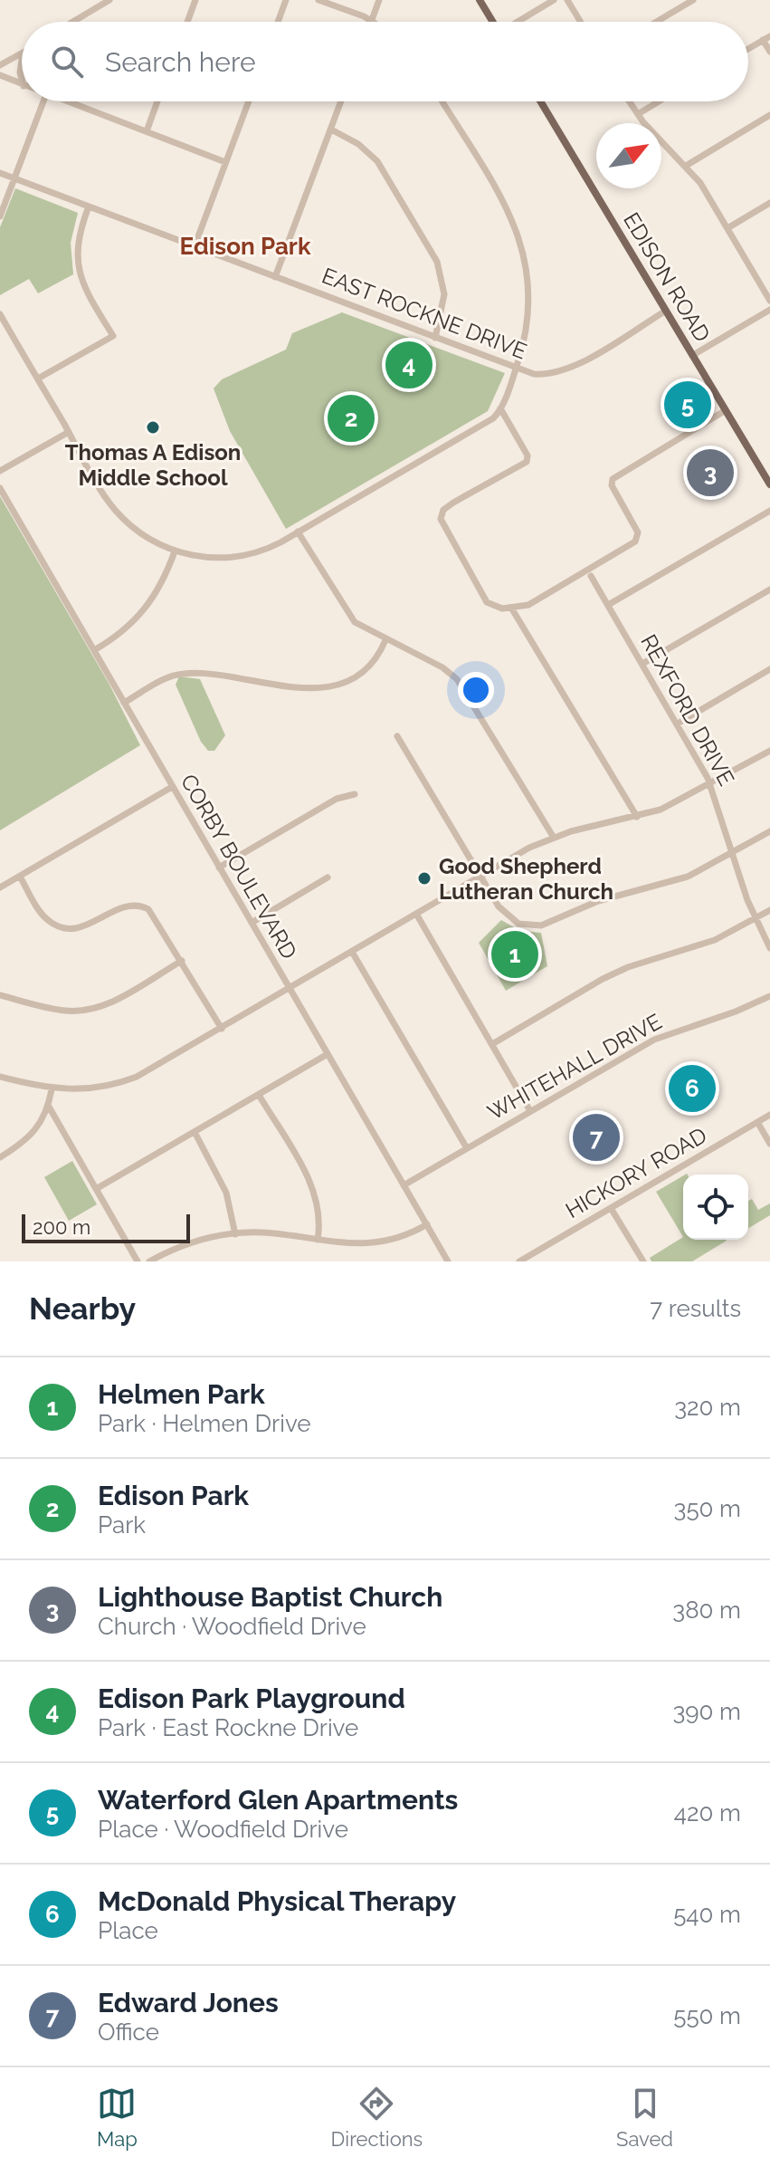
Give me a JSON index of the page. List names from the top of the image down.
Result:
{
  "streets": {
    "main road": ["EDISON ROAD"],
    "street": [
      "EAST ROCKNE DRIVE",
      "REXFORD DRIVE",
      "CORBY BOULEVARD",
      "WHITEHALL DRIVE",
      "HICKORY ROAD"
    ]
  },
  "crossings": [
    ["EDISON ROAD", "EAST ROCKNE DRIVE"],
    ["CORBY BOULEVARD", "WHITEHALL DRIVE"]
  ],
  "districts": ["Edison Park"],
  "places": ["Thomas A Edison Middle School", "Good Shepherd Lutheran Church"],
  "scale_bar": "200 m",
  "north": "top right",
  "page": {
    "search": "Search here",
    "pins": [
      "4",
      "5",
      "2",
      "3",
      "1",
      "6",
      "7"
    ],
    "scale": "200 m",
    "heading": ["Nearby", "7 results"],
    "list": [
      {
        "mark": "1",
        "name": "Helmen Park",
        "note": "Park · Helmen Drive",
        "value": "320 m"
      },
      {
        "mark": "2",
        "name": "Edison Park",
        "note": "Park",
        "value": "350 m"
      },
      {
        "mark": "3",
        "name": "Lighthouse Baptist Church",
        "note": "Church · Woodfield Drive",
        "value": "380 m"
      },
      {
        "mark": "4",
        "name": "Edison Park Playground",
        "note": "Park · East Rockne Drive",
        "value": "390 m"
      },
      {
        "mark": "5",
        "name": "Waterford Glen Apartments",
        "note": "Place · Woodfield Drive",
        "value": "420 m"
      },
      {
        "mark": "6",
        "name": "McDonald Physical Therapy",
        "note": "Place",
        "value": "540 m"
      },
      {
        "mark": "7",
        "name": "Edward Jones",
        "note": "Office",
        "value": "550 m"
      }
    ],
    "nav": ["Map", "Directions", "Saved"]
  }
}
